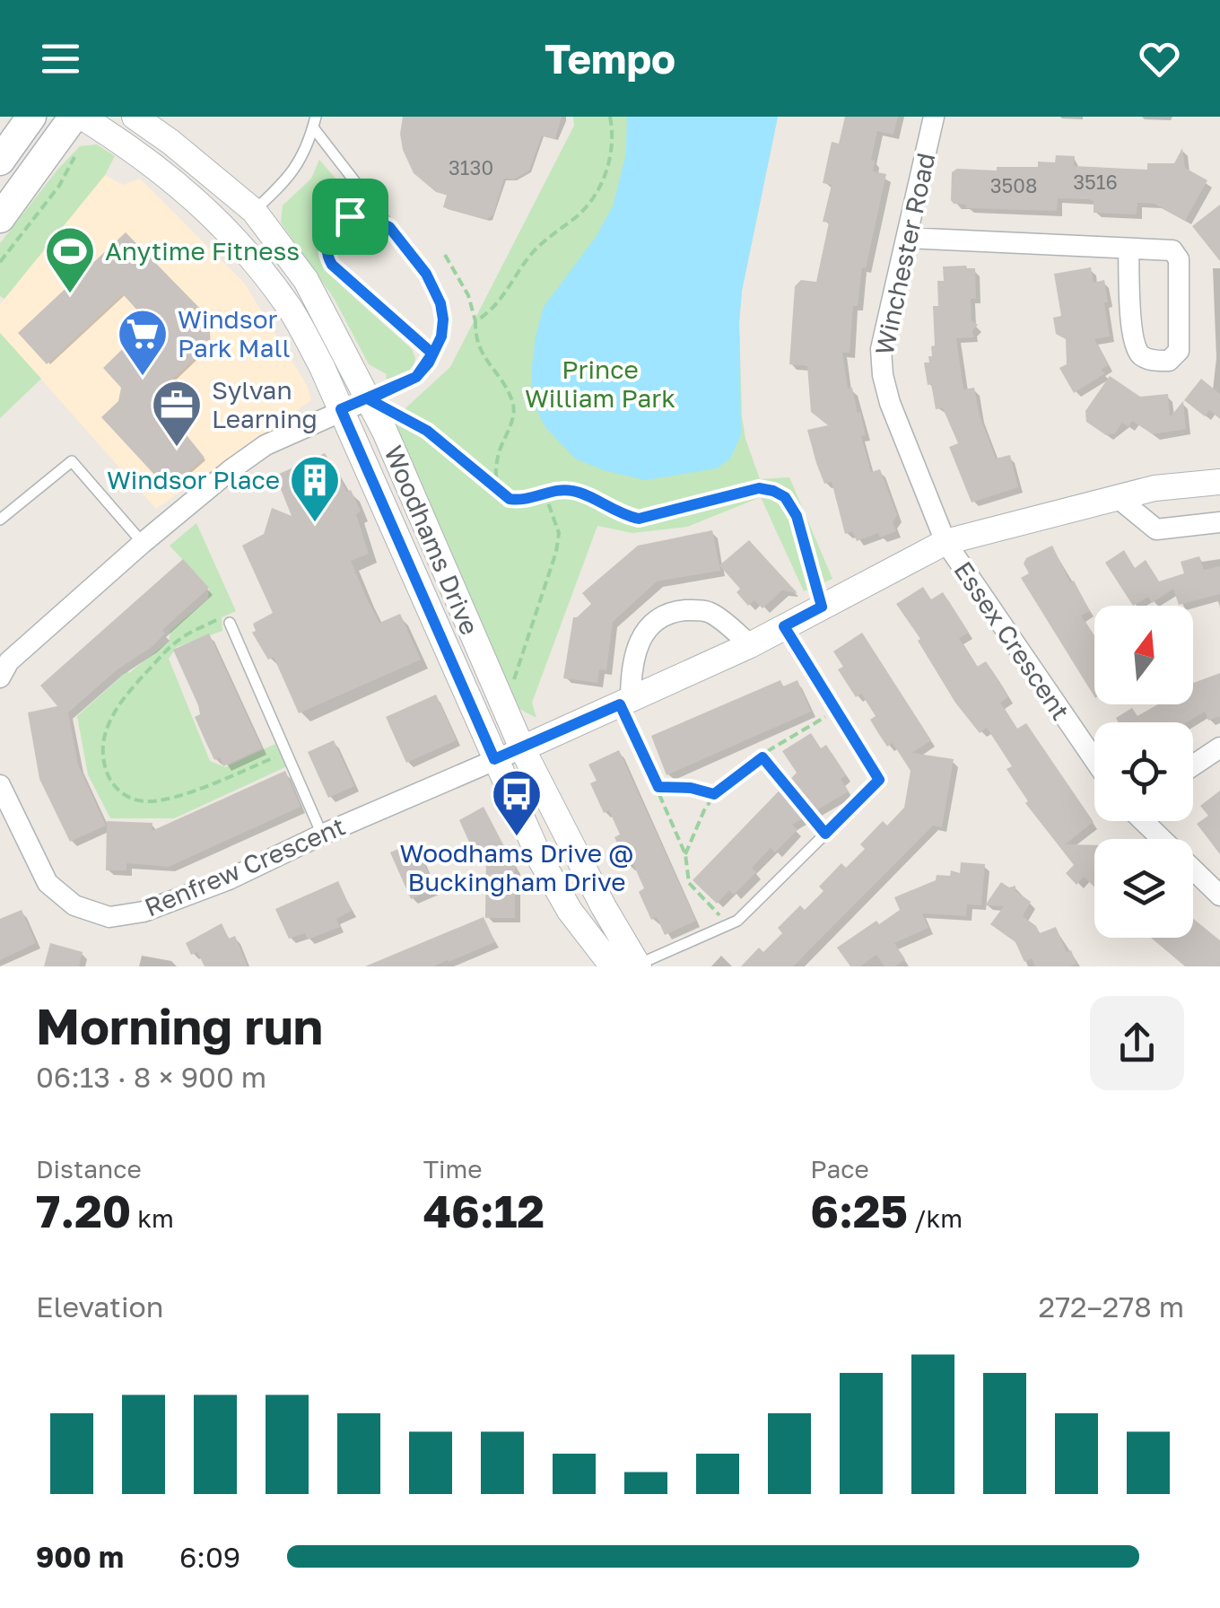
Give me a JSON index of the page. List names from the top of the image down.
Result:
{
  "streets": {
    "street": [
      "Winchester Road",
      "Woodhams Drive",
      "Essex Crescent",
      "Renfrew Crescent"
    ]
  },
  "crossings": [
    ["Winchester Road", "Essex Crescent"],
    ["Woodhams Drive", "Renfrew Crescent"]
  ],
  "parks": ["Prince William Park"],
  "places": {
    "sports": ["Anytime Fitness"],
    "supermarket": ["Windsor Park Mall"],
    "office": ["Sylvan Learning"],
    "building": ["Windsor Place"],
    "bus stop": ["Woodhams Drive @ Buckingham Drive"]
  },
  "house_numbers": ["3130", "3516", "3508"],
  "north": "top",
  "page": {
    "header": "Tempo",
    "heading": ["Morning run", "06:13 · 8 × 900 m"],
    "stats": [
      ["Distance", "7.20 km"],
      ["Time", "46:12"],
      ["Pace", "6:25 /km"]
    ],
    "chart": ["Elevation", "272–278 m"],
    "list": [
      {
        "name": "900 m",
        "note": "6:09"
      }
    ]
  }
}
